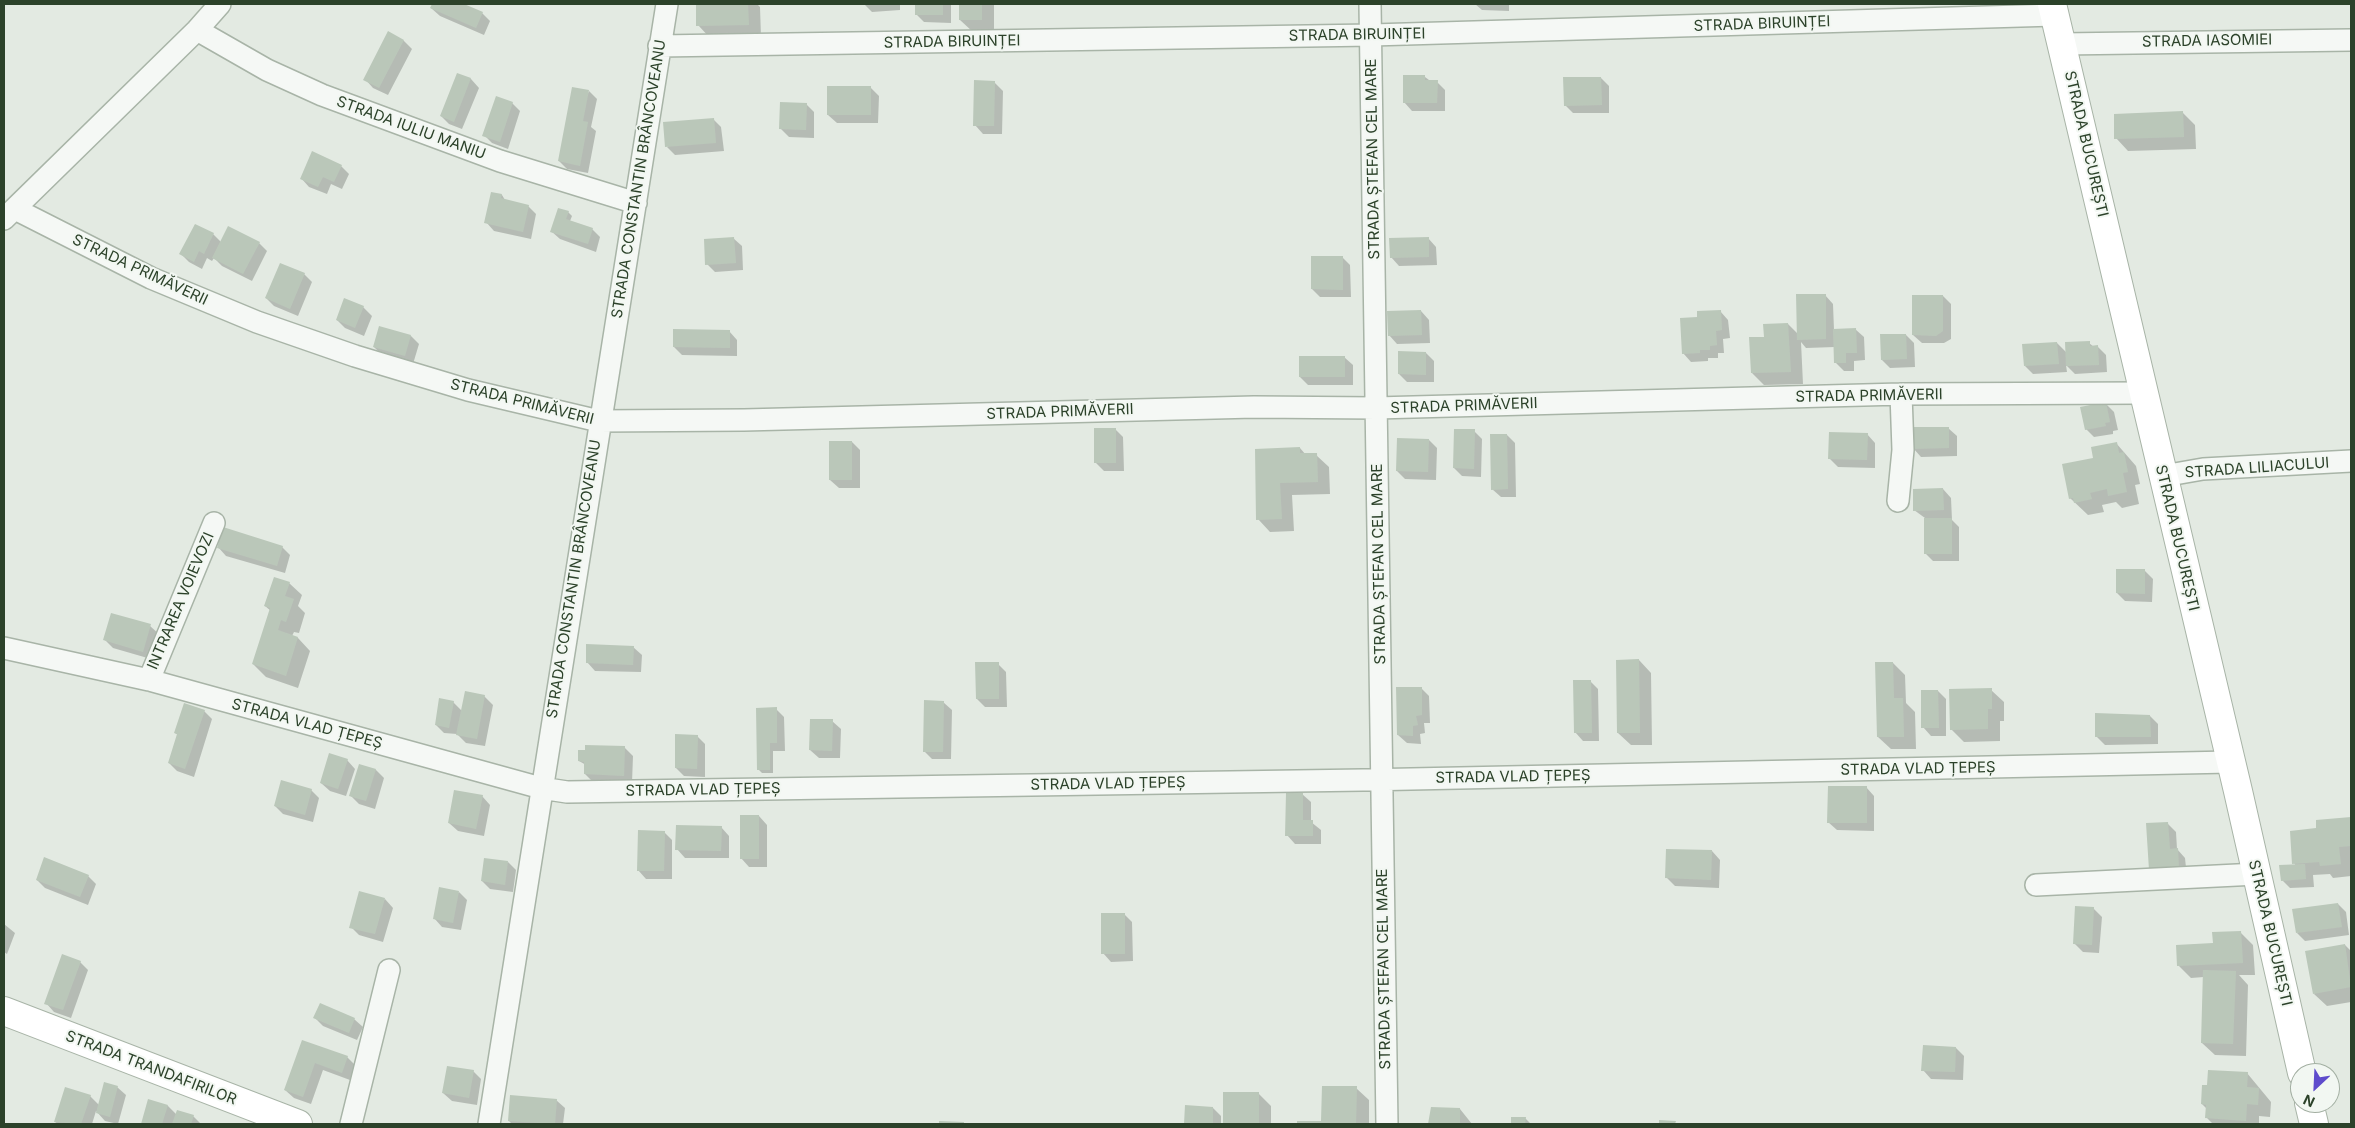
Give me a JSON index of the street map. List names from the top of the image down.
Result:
{
  "streets": {
    "main road": ["STRADA BUCUREȘTI", "STRADA TRANDAFIRILOR"],
    "street": [
      "STRADA BIRUINȚEI",
      "STRADA IASOMIEI",
      "STRADA IULIU MANIU",
      "STRADA ȘTEFAN CEL MARE",
      "STRADA CONSTANTIN BRÂNCOVEANU",
      "STRADA PRIMĂVERII",
      "STRADA LILIACULUI",
      "INTRAREA VOIEVOZI",
      "STRADA VLAD ȚEPEȘ"
    ]
  },
  "crossings": [
    ["STRADA BIRUINȚEI", "STRADA BUCUREȘTI"],
    ["STRADA BIRUINȚEI", "STRADA ȘTEFAN CEL MARE"],
    ["STRADA BIRUINȚEI", "STRADA CONSTANTIN BRÂNCOVEANU"],
    ["STRADA IASOMIEI", "STRADA BUCUREȘTI"],
    ["STRADA IULIU MANIU", "STRADA CONSTANTIN BRÂNCOVEANU"],
    ["STRADA BUCUREȘTI", "STRADA PRIMĂVERII"],
    ["STRADA BUCUREȘTI", "STRADA LILIACULUI"],
    ["STRADA BUCUREȘTI", "STRADA VLAD ȚEPEȘ"],
    ["STRADA ȘTEFAN CEL MARE", "STRADA PRIMĂVERII"],
    ["STRADA ȘTEFAN CEL MARE", "STRADA VLAD ȚEPEȘ"],
    ["STRADA CONSTANTIN BRÂNCOVEANU", "STRADA PRIMĂVERII"],
    ["STRADA CONSTANTIN BRÂNCOVEANU", "STRADA VLAD ȚEPEȘ"],
    ["INTRAREA VOIEVOZI", "STRADA VLAD ȚEPEȘ"]
  ],
  "north": "bottom left"
}
